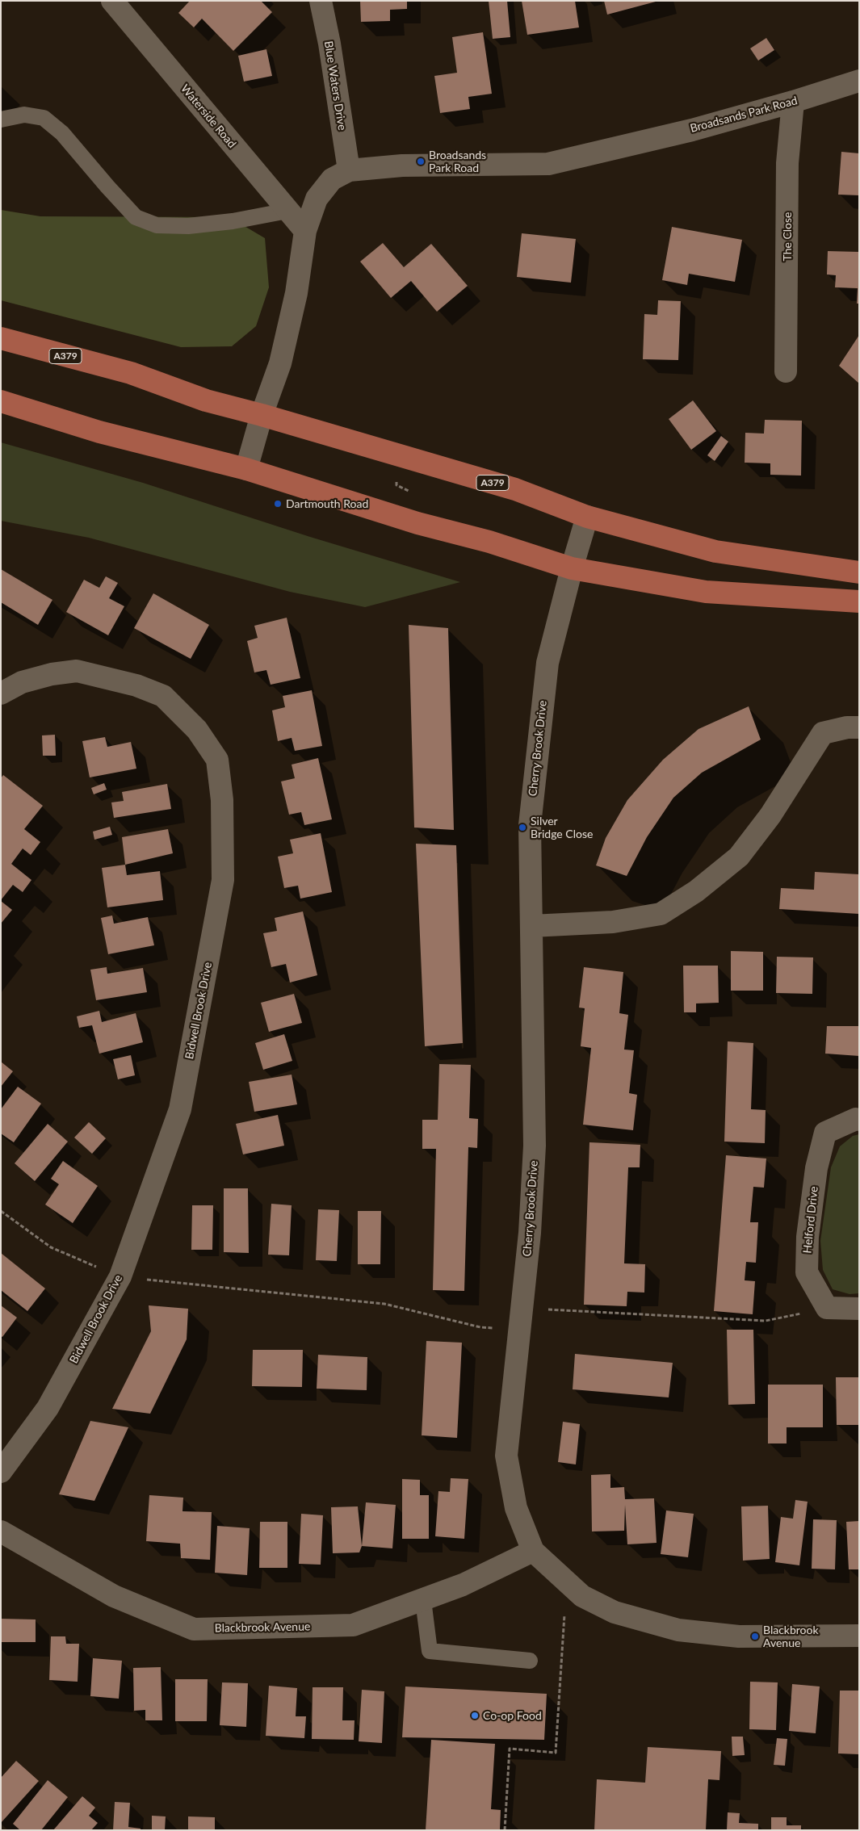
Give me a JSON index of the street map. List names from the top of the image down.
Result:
{
  "streets": {
    "main road": ["A379"],
    "street": [
      "Blue Waters Drive",
      "Broadsands Park Road",
      "Waterside Road",
      "The Close",
      "Cherry Brook Drive",
      "Bidwell Brook Drive",
      "Helford Drive",
      "Blackbrook Avenue"
    ]
  },
  "crossings": [
    ["Blue Waters Drive", "Broadsands Park Road"],
    ["Broadsands Park Road", "Waterside Road"],
    ["Broadsands Park Road", "The Close"],
    ["Broadsands Park Road", "A379"],
    ["A379", "Cherry Brook Drive"],
    ["Cherry Brook Drive", "Blackbrook Avenue"]
  ],
  "places": [
    "Broadsands Park Road",
    "Dartmouth Road",
    "Silver Bridge Close",
    "Blackbrook Avenue",
    "Co-op Food"
  ]
}
